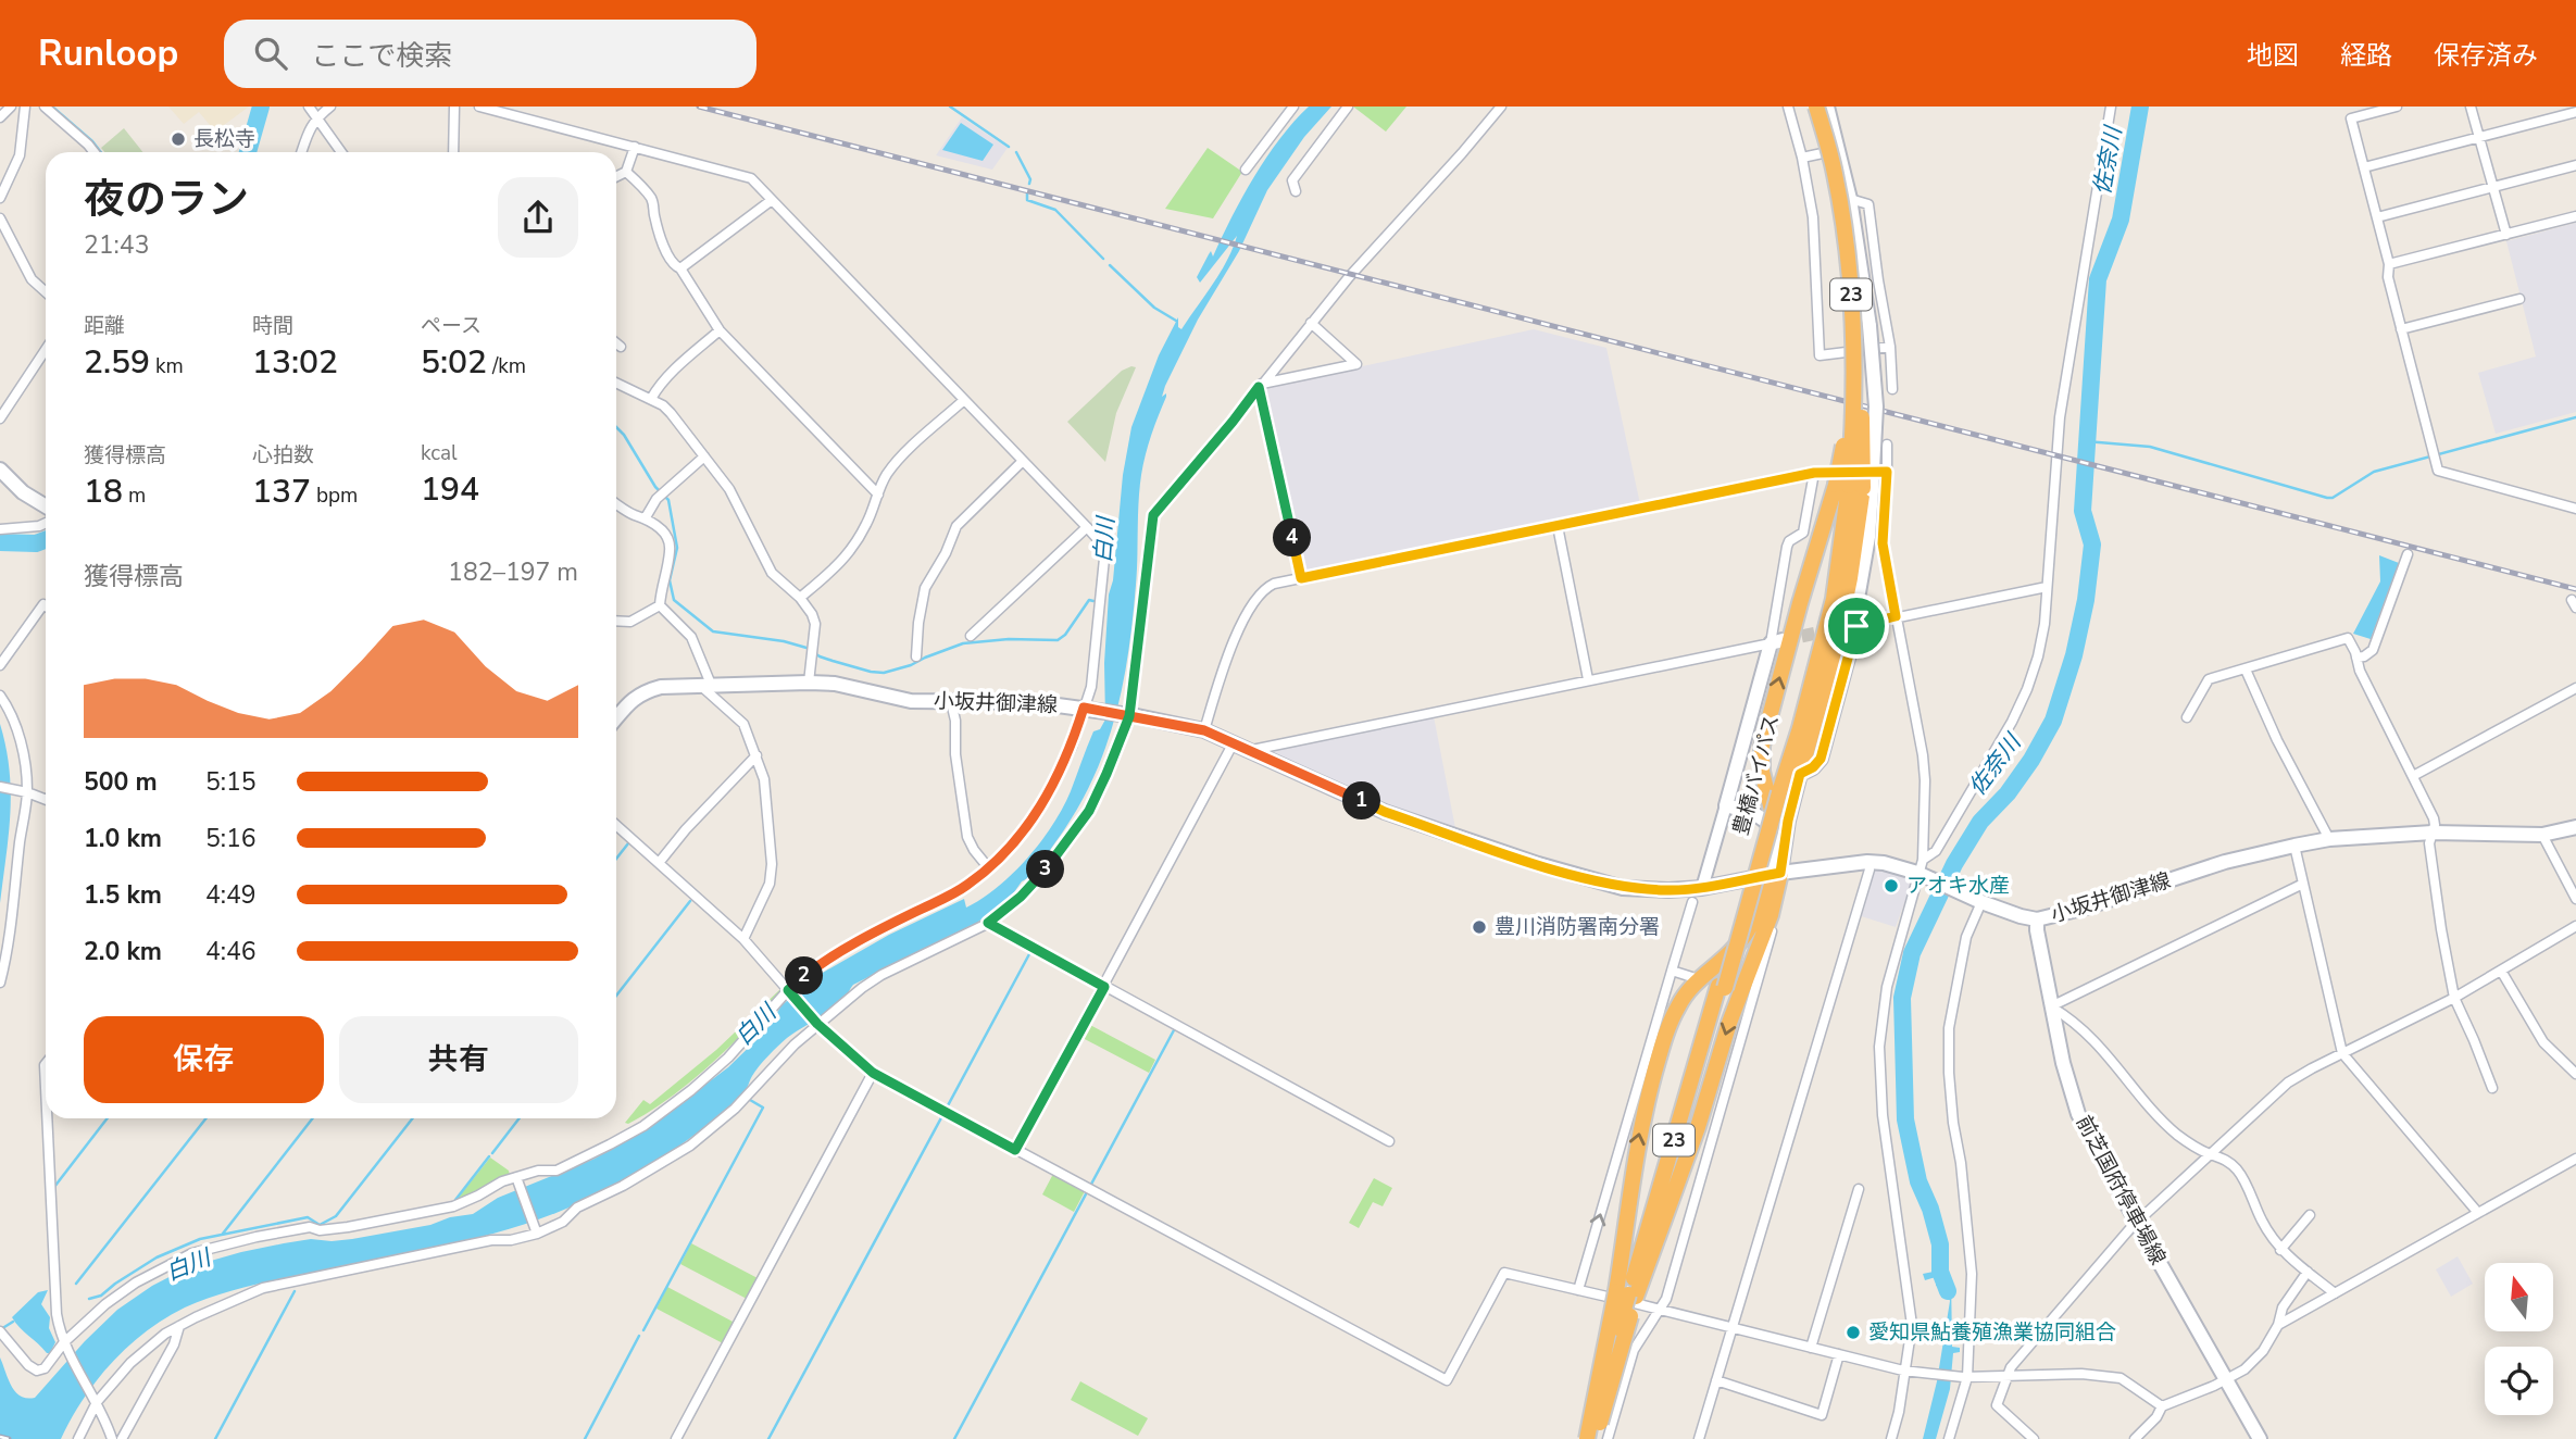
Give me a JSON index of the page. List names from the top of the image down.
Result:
{
  "streets": {
    "highway": ["23", "豊橋バイパス"],
    "main road": ["小坂井御津線", "前芝国府停車場線"]
  },
  "crossings": [
    ["小坂井御津線", "前芝国府停車場線"]
  ],
  "water": ["佐奈川", "白川"],
  "places": [
    "長松寺",
    "アオキ水産",
    "豊川消防署南分署",
    "愛知県鮎養殖漁業協同組合"
  ],
  "north": "top",
  "page": {
    "header": "Runloop",
    "search": "ここで検索",
    "nav": ["地図", "経路", "保存済み"],
    "heading": ["夜のラン", "21:43"],
    "stats": [
      ["距離", "2.59 km"],
      ["時間", "13:02"],
      ["ペース", "5:02 /km"],
      ["獲得標高", "18 m"],
      ["心拍数", "137 bpm"],
      ["kcal", "194"]
    ],
    "pins": [
      "4",
      "1",
      "3",
      "2"
    ],
    "chart": ["獲得標高", "182–197 m"],
    "list": [
      {
        "name": "500 m",
        "note": "5:15"
      },
      {
        "name": "1.0 km",
        "note": "5:16"
      },
      {
        "name": "1.5 km",
        "note": "4:49"
      },
      {
        "name": "2.0 km",
        "note": "4:46"
      }
    ],
    "buttons": ["保存", "共有"]
  }
}
